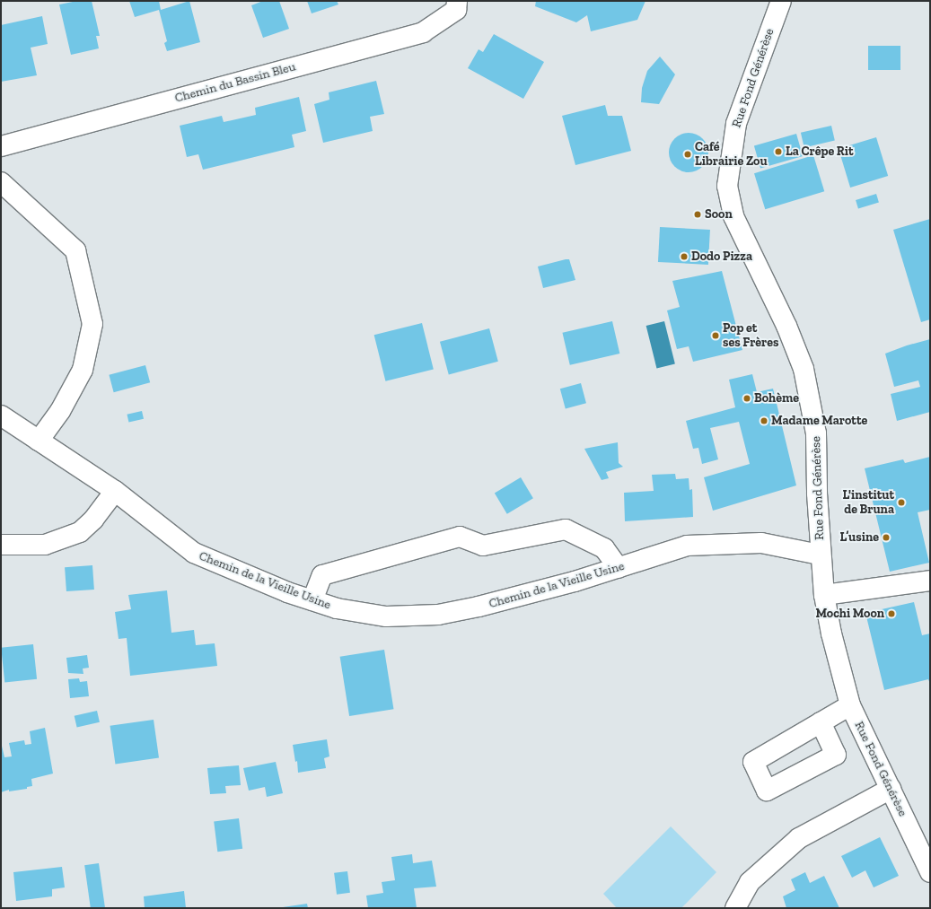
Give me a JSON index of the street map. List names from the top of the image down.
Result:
{
  "streets": {
    "street": ["Rue Fond Générèse", "Chemin du Bassin Bleu", "Chemin de la Vieille Usine"]
  },
  "crossings": [
    ["Rue Fond Générèse", "Chemin de la Vieille Usine"]
  ],
  "places": [
    "La Crêpe Rit",
    "Café Librairie Zou",
    "Soon",
    "Dodo Pizza",
    "Pop et ses Frères",
    "Bohème",
    "Madame Marotte",
    "L'institut de Bruna",
    "L’usine",
    "Mochi Moon"
  ]
}
